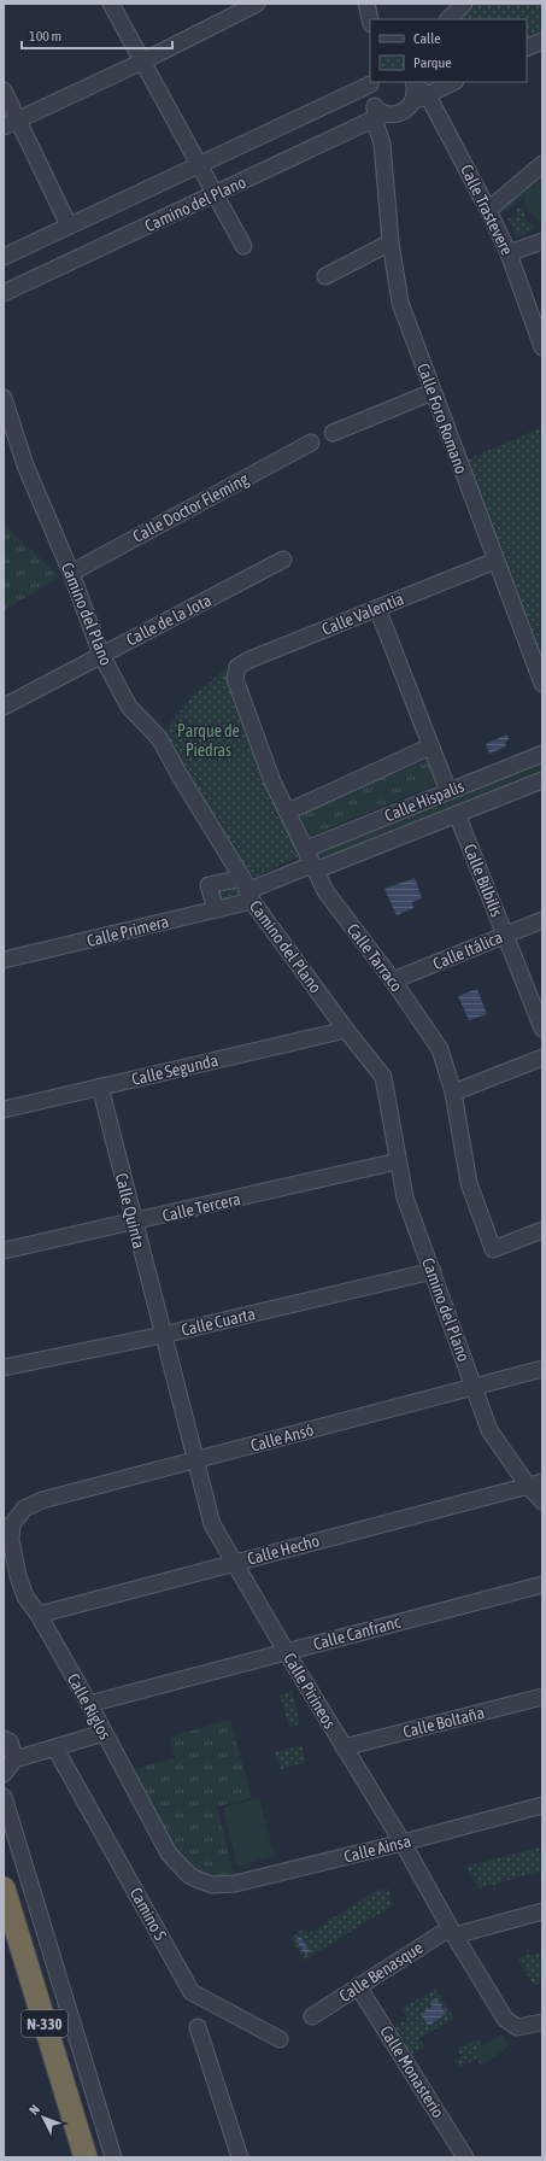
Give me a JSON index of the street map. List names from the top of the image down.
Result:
{
  "streets": {
    "highway": ["N-330"],
    "street": [
      "Camino del Plano",
      "Calle Trastevere",
      "Calle Foro Romano",
      "Calle Doctor Fleming",
      "Calle Valentia",
      "Calle de la Jota",
      "Calle Hispalis",
      "Calle Bilbilis",
      "Calle Primera",
      "Calle Itálica",
      "Calle Tarraco",
      "Calle Segunda",
      "Calle Tercera",
      "Calle Quinta",
      "Calle Cuarta",
      "Calle Ansó",
      "Calle Hecho",
      "Calle Canfranc",
      "Calle Pirineos",
      "Calle Riglos",
      "Calle Boltaña",
      "Calle Ainsa",
      "Camino S",
      "Calle Benasque",
      "Calle Monasterio"
    ]
  },
  "crossings": [
    ["Camino del Plano", "Calle Trastevere"],
    ["Camino del Plano", "Calle Foro Romano"],
    ["Camino del Plano", "Calle Doctor Fleming"],
    ["Camino del Plano", "Calle de la Jota"],
    ["Camino del Plano", "Calle Hispalis"],
    ["Camino del Plano", "Calle Primera"],
    ["Camino del Plano", "Calle Segunda"],
    ["Camino del Plano", "Calle Tercera"],
    ["Camino del Plano", "Calle Cuarta"],
    ["Camino del Plano", "Calle Ansó"],
    ["Camino del Plano", "Calle Hecho"],
    ["Calle Foro Romano", "Calle Valentia"],
    ["Calle Valentia", "Calle Tarraco"],
    ["Calle Hispalis", "Calle Bilbilis"],
    ["Calle Hispalis", "Calle Primera"],
    ["Calle Hispalis", "Calle Tarraco"],
    ["Calle Bilbilis", "Calle Itálica"],
    ["Calle Itálica", "Calle Tarraco"],
    ["Calle Segunda", "Calle Quinta"],
    ["Calle Tercera", "Calle Quinta"],
    ["Calle Quinta", "Calle Cuarta"],
    ["Calle Quinta", "Calle Pirineos"],
    ["Calle Cuarta", "Calle Pirineos"],
    ["Calle Ansó", "Calle Pirineos"],
    ["Calle Ansó", "Calle Riglos"],
    ["Calle Hecho", "Calle Pirineos"],
    ["Calle Hecho", "Calle Riglos"],
    ["Calle Canfranc", "Calle Pirineos"],
    ["Calle Canfranc", "Calle Riglos"],
    ["Calle Pirineos", "Calle Boltaña"],
    ["Calle Pirineos", "Calle Ainsa"],
    ["Calle Pirineos", "Calle Benasque"],
    ["Calle Riglos", "Calle Ainsa"],
    ["Calle Benasque", "Calle Monasterio"]
  ],
  "parks": ["Parque de Piedras"],
  "legend": ["Calle", "Parque"],
  "scale_bar": "100 m",
  "north": "top left"
}
